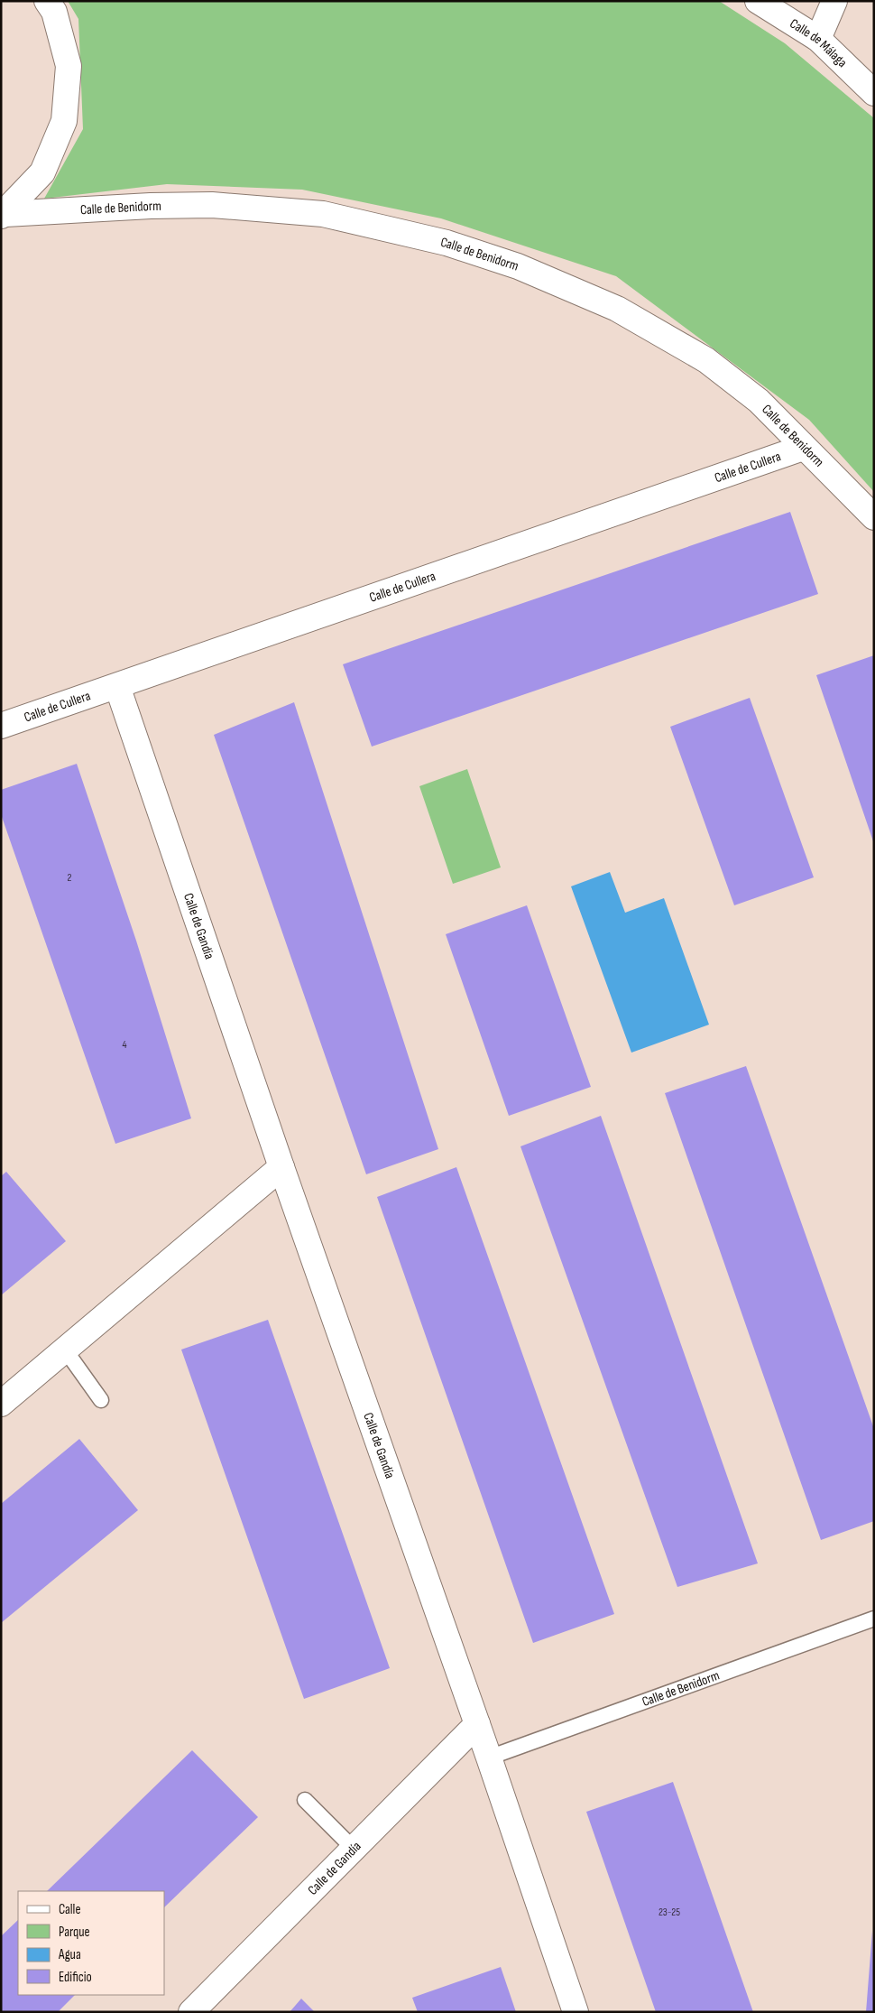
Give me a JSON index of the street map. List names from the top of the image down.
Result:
{
  "streets": {
    "street": [
      "Calle de Málaga",
      "Calle de Benidorm",
      "Calle de Cullera",
      "Calle de Gandía"
    ]
  },
  "crossings": [
    ["Calle de Benidorm", "Calle de Cullera"],
    ["Calle de Benidorm", "Calle de Gandía"],
    ["Calle de Cullera", "Calle de Gandía"]
  ],
  "house_numbers": ["2", "4", "23-25"],
  "legend": [
    "Calle",
    "Parque",
    "Agua",
    "Edificio"
  ]
}
